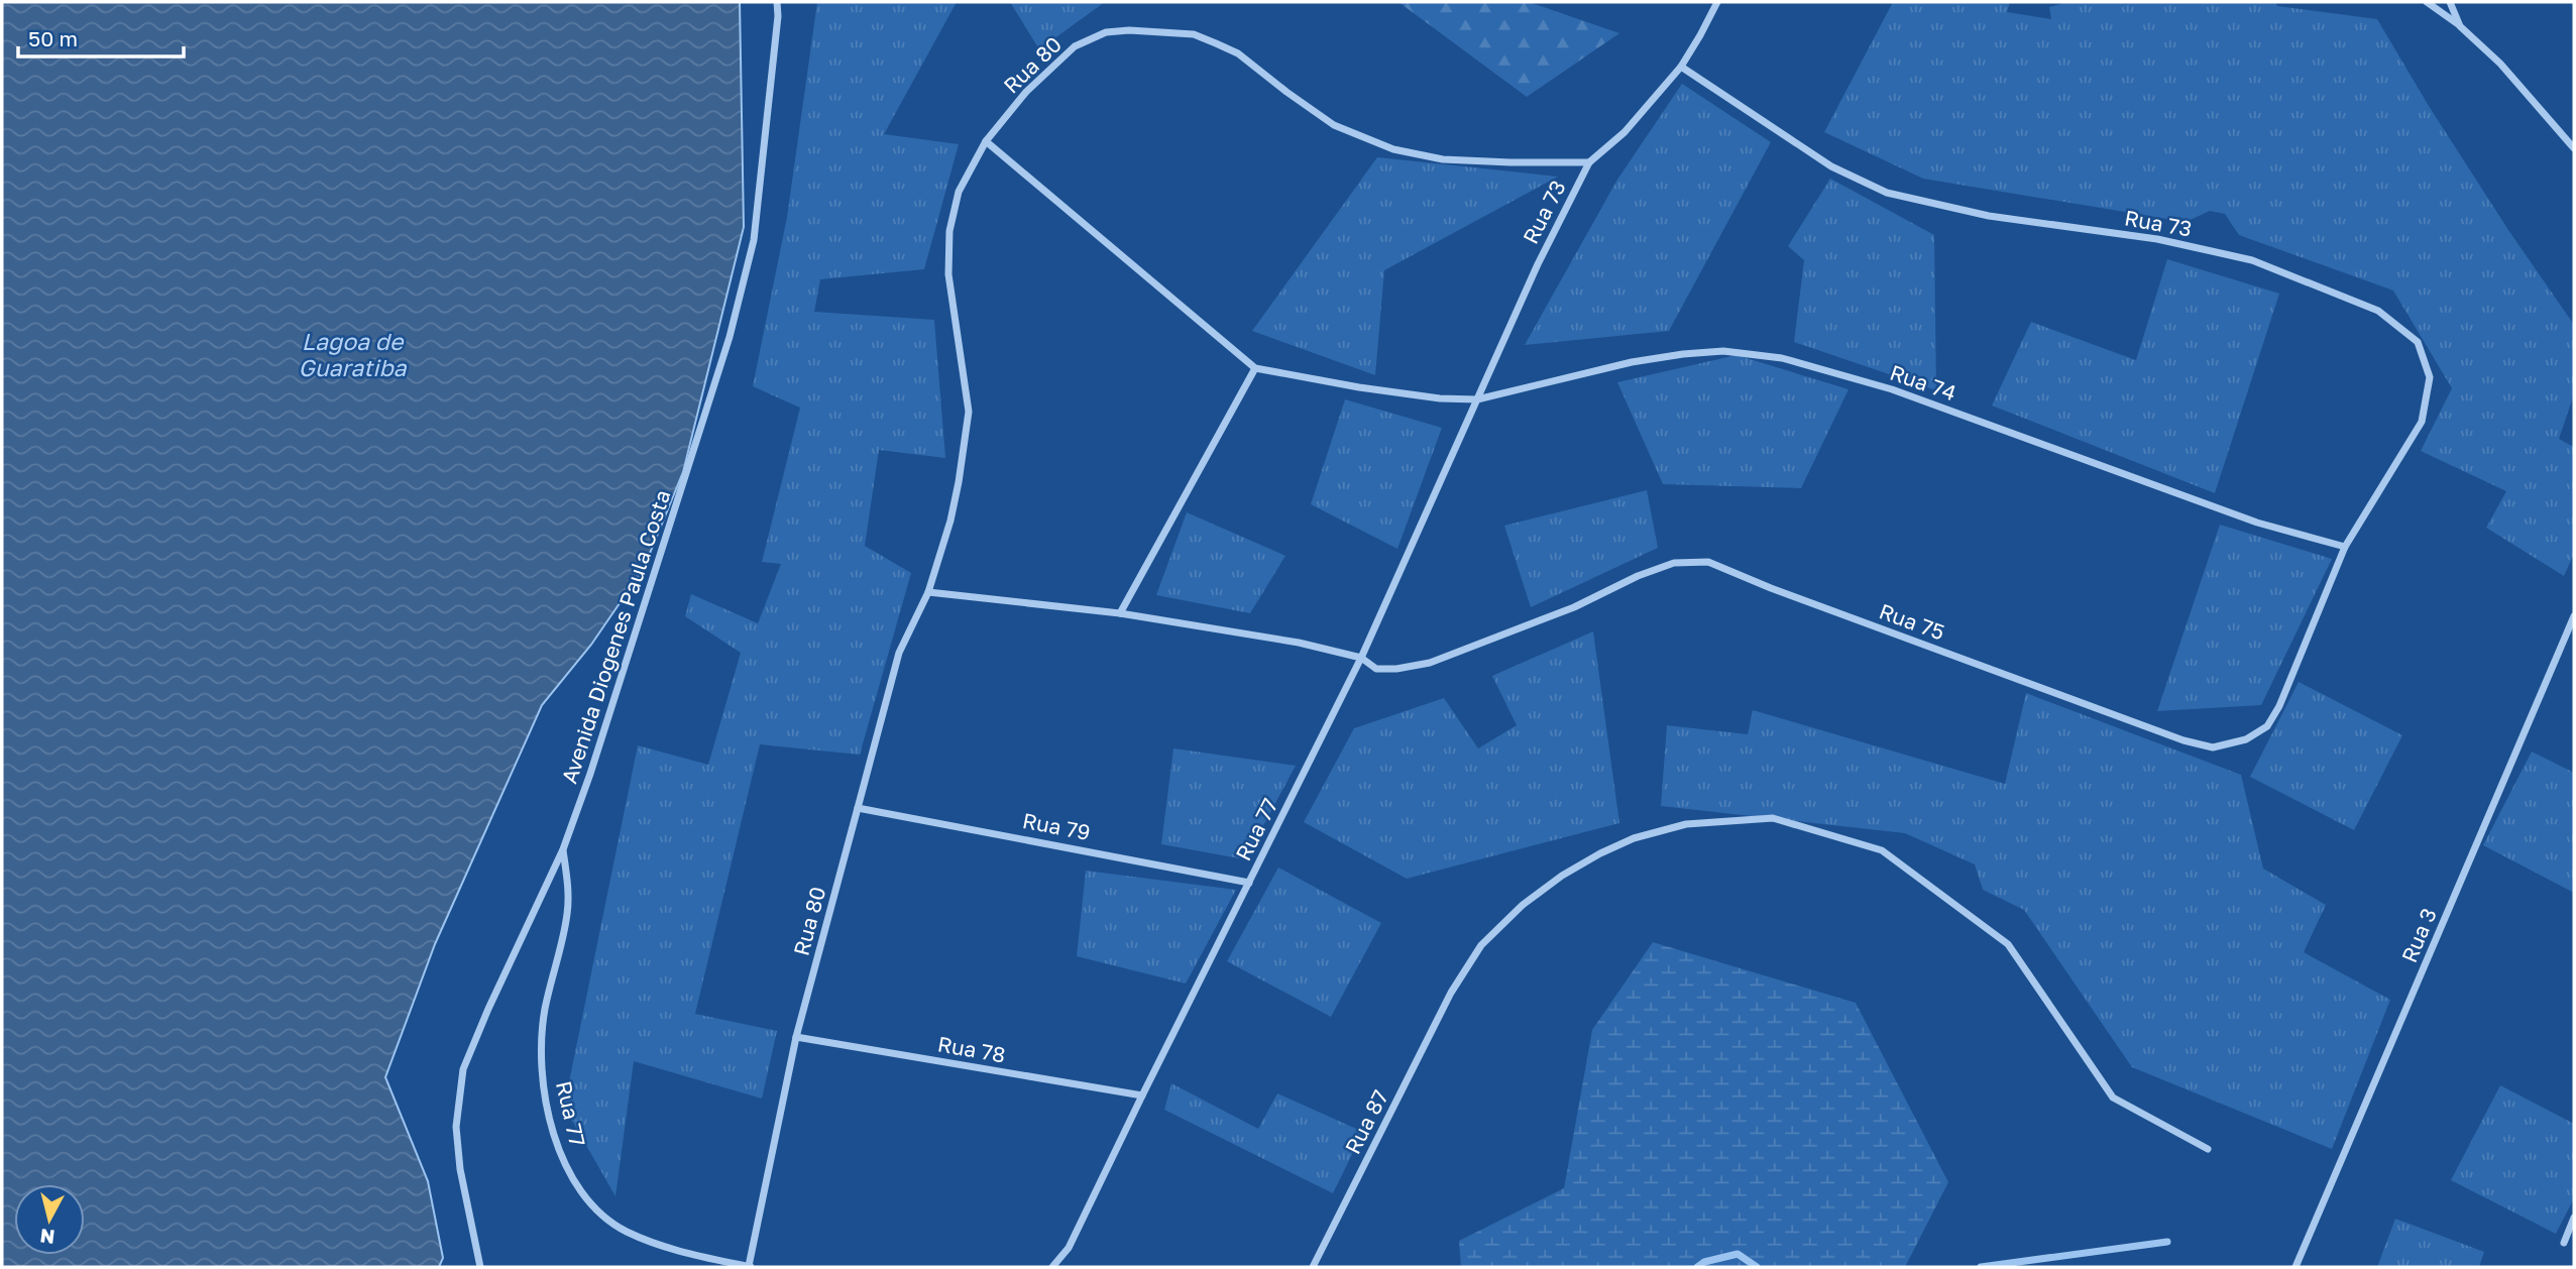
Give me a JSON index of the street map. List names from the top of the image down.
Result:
{
  "streets": {
    "street": [
      "Rua 80",
      "Rua 73",
      "Rua 74",
      "Rua 75",
      "Avenida Diogenes Paula Costa",
      "Rua 79",
      "Rua 77",
      "Rua 3",
      "Rua 78",
      "Rua 87"
    ]
  },
  "crossings": [
    ["Rua 80", "Rua 73"],
    ["Rua 80", "Rua 79"],
    ["Rua 80", "Rua 77"],
    ["Rua 80", "Rua 78"],
    ["Rua 73", "Rua 74"],
    ["Rua 73", "Rua 75"],
    ["Rua 73", "Rua 77"],
    ["Rua 74", "Rua 75"],
    ["Rua 74", "Rua 77"],
    ["Rua 75", "Rua 77"],
    ["Avenida Diogenes Paula Costa", "Rua 77"],
    ["Rua 79", "Rua 77"],
    ["Rua 77", "Rua 78"]
  ],
  "water": ["Lagoa de Guaratiba"],
  "scale_bar": "50 m",
  "north": "bottom"
}
